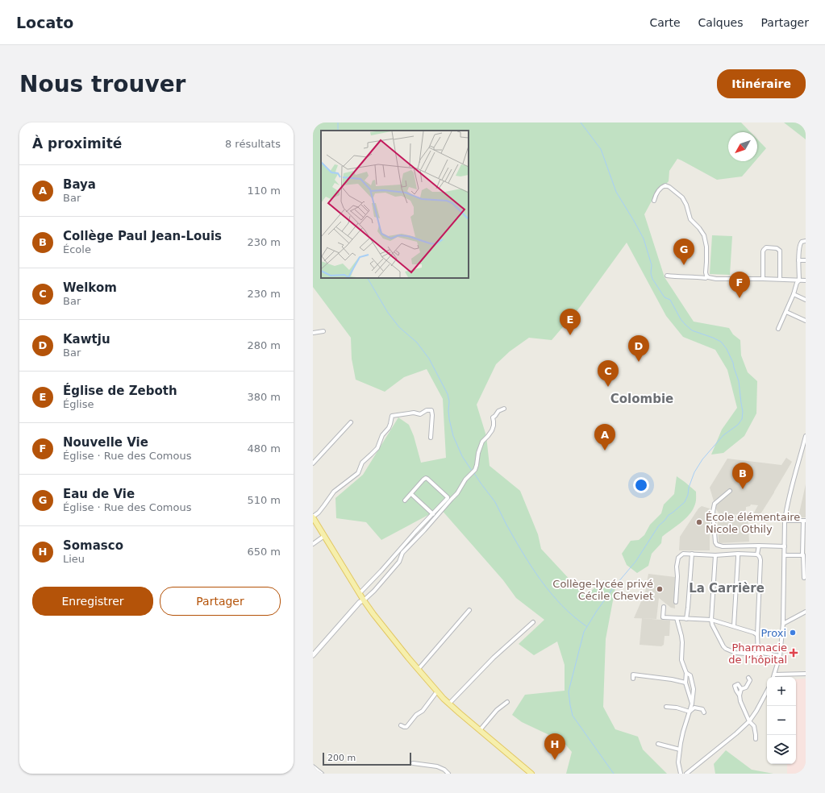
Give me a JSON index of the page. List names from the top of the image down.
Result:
{
  "districts": ["Colombie", "La Carrière"],
  "places": {
    "other": ["École élémentaire Nicole Othily", "Collège-lycée privé Cécile Cheviet", "Proxi"],
    "health": ["Pharmacie de l’hôpital"]
  },
  "scale_bar": "200 m",
  "north": "bottom left",
  "page": {
    "header": "Locato",
    "nav": ["Carte", "Calques", "Partager"],
    "buttons": [
      "Itinéraire",
      ["Enregistrer", "Partager"]
    ],
    "title": "Nous trouver",
    "heading": ["À proximité", "8 résultats"],
    "list": [
      {
        "mark": "A",
        "name": "Baya",
        "note": "Bar",
        "value": "110 m"
      },
      {
        "mark": "B",
        "name": "Collège Paul Jean-Louis",
        "note": "École",
        "value": "230 m"
      },
      {
        "mark": "C",
        "name": "Welkom",
        "note": "Bar",
        "value": "230 m"
      },
      {
        "mark": "D",
        "name": "Kawtju",
        "note": "Bar",
        "value": "280 m"
      },
      {
        "mark": "E",
        "name": "Église de Zeboth",
        "note": "Église",
        "value": "380 m"
      },
      {
        "mark": "F",
        "name": "Nouvelle Vie",
        "note": "Église · Rue des Comous",
        "value": "480 m"
      },
      {
        "mark": "G",
        "name": "Eau de Vie",
        "note": "Église · Rue des Comous",
        "value": "510 m"
      },
      {
        "mark": "H",
        "name": "Somasco",
        "note": "Lieu",
        "value": "650 m"
      }
    ],
    "pins": [
      "G",
      "F",
      "E",
      "D",
      "C",
      "A",
      "B",
      "H"
    ],
    "map_buttons": ["+", "−"],
    "scale": "200 m"
  }
}
